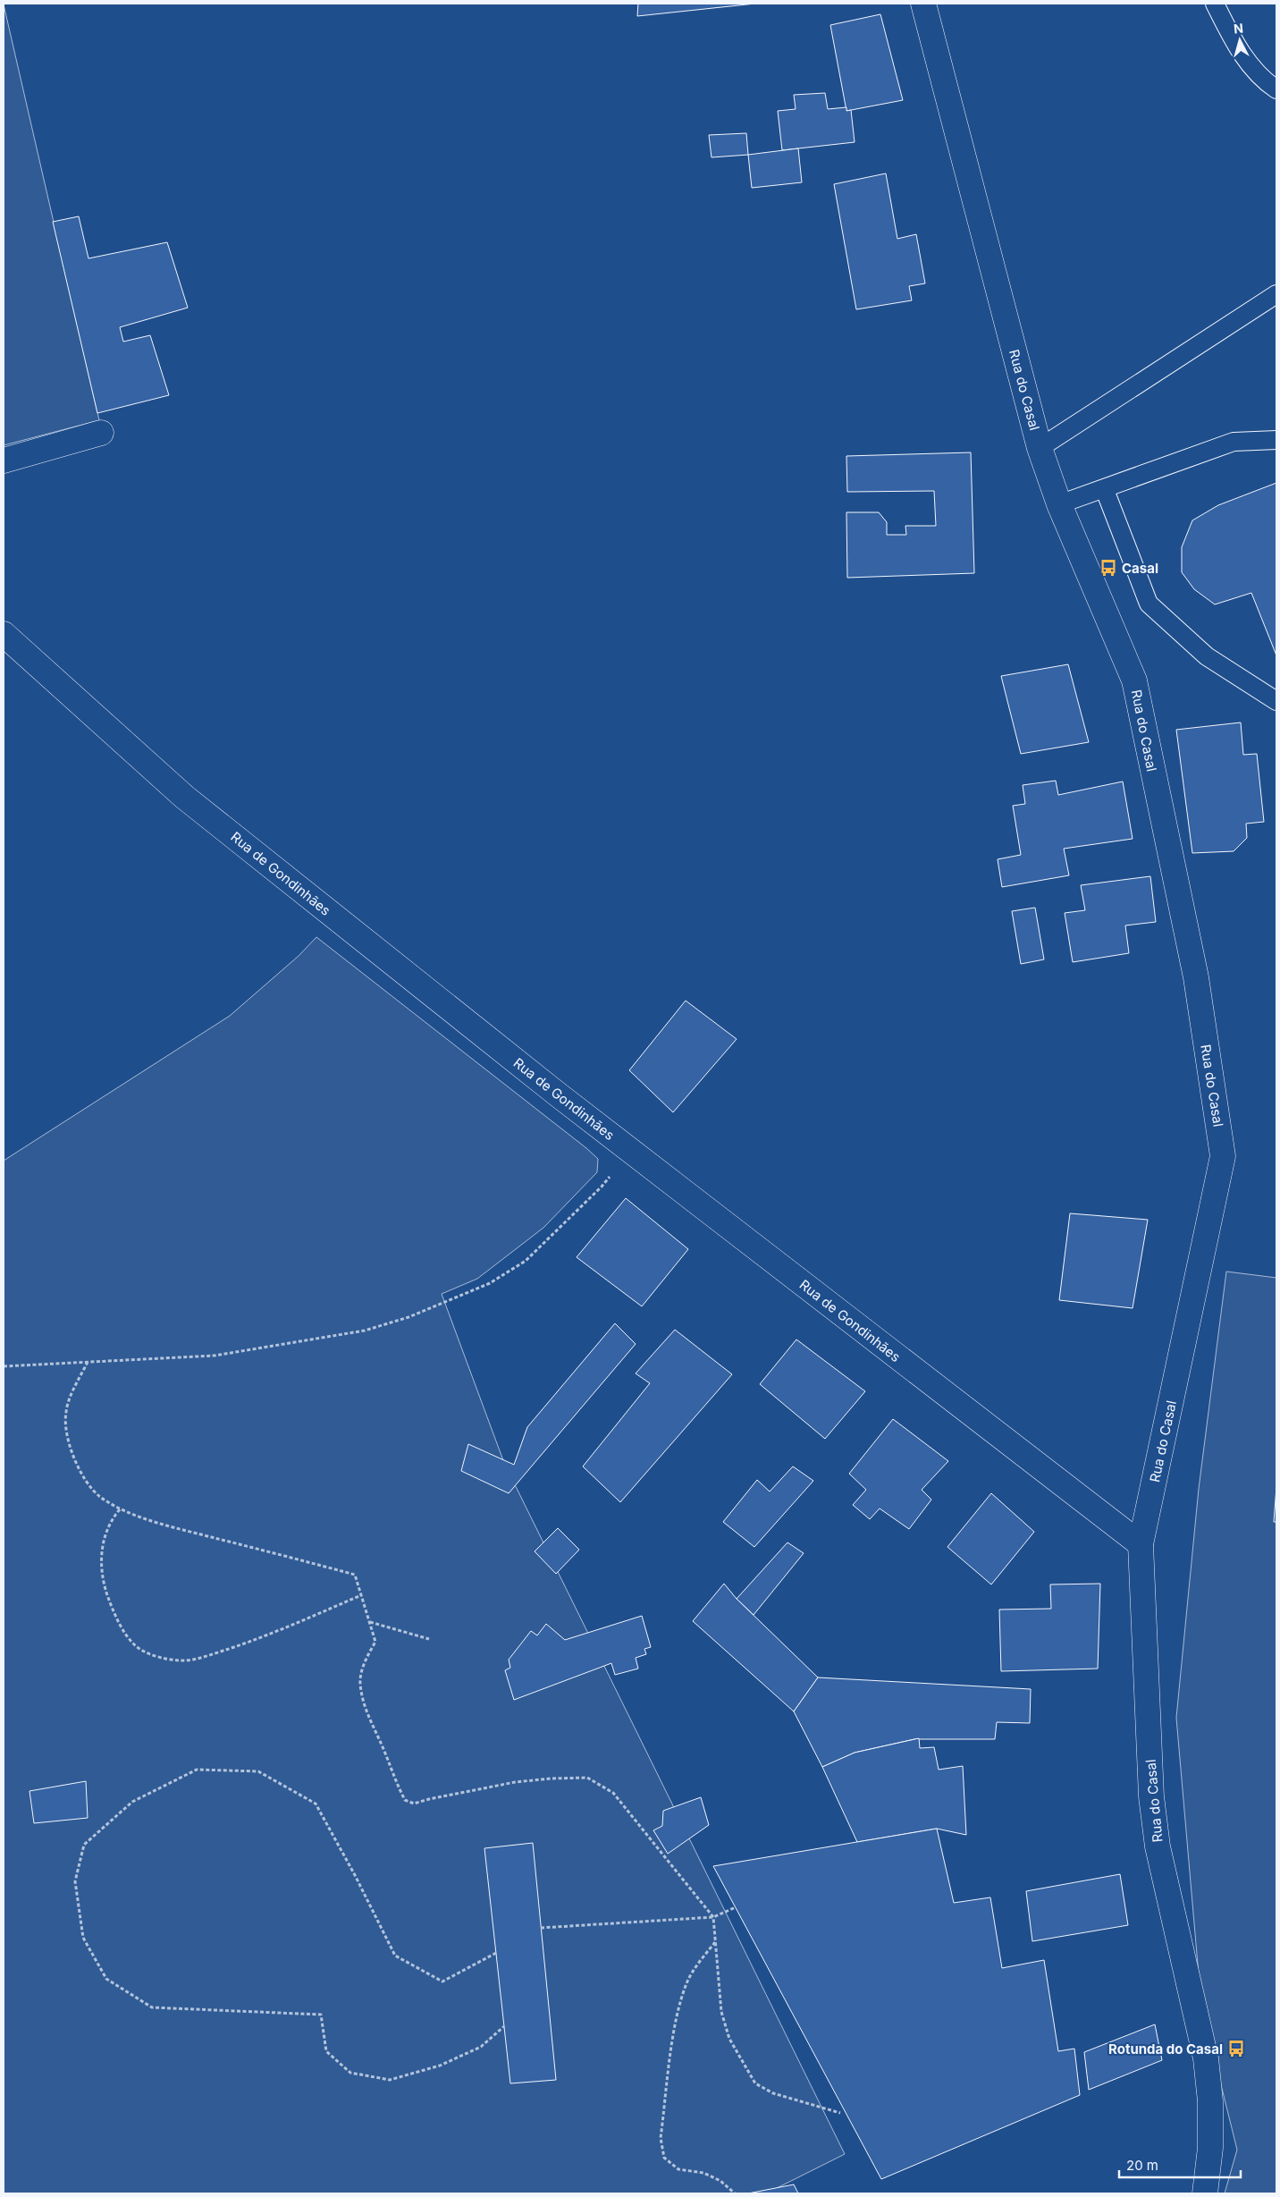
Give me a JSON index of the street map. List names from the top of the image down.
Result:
{
  "streets": {
    "street": ["Rua do Casal", "Rua de Gondinhães"]
  },
  "crossings": [
    ["Rua do Casal", "Rua de Gondinhães"]
  ],
  "places": {
    "bus stop": ["Casal", "Rotunda do Casal"]
  },
  "scale_bar": "20 m",
  "north": "top"
}
